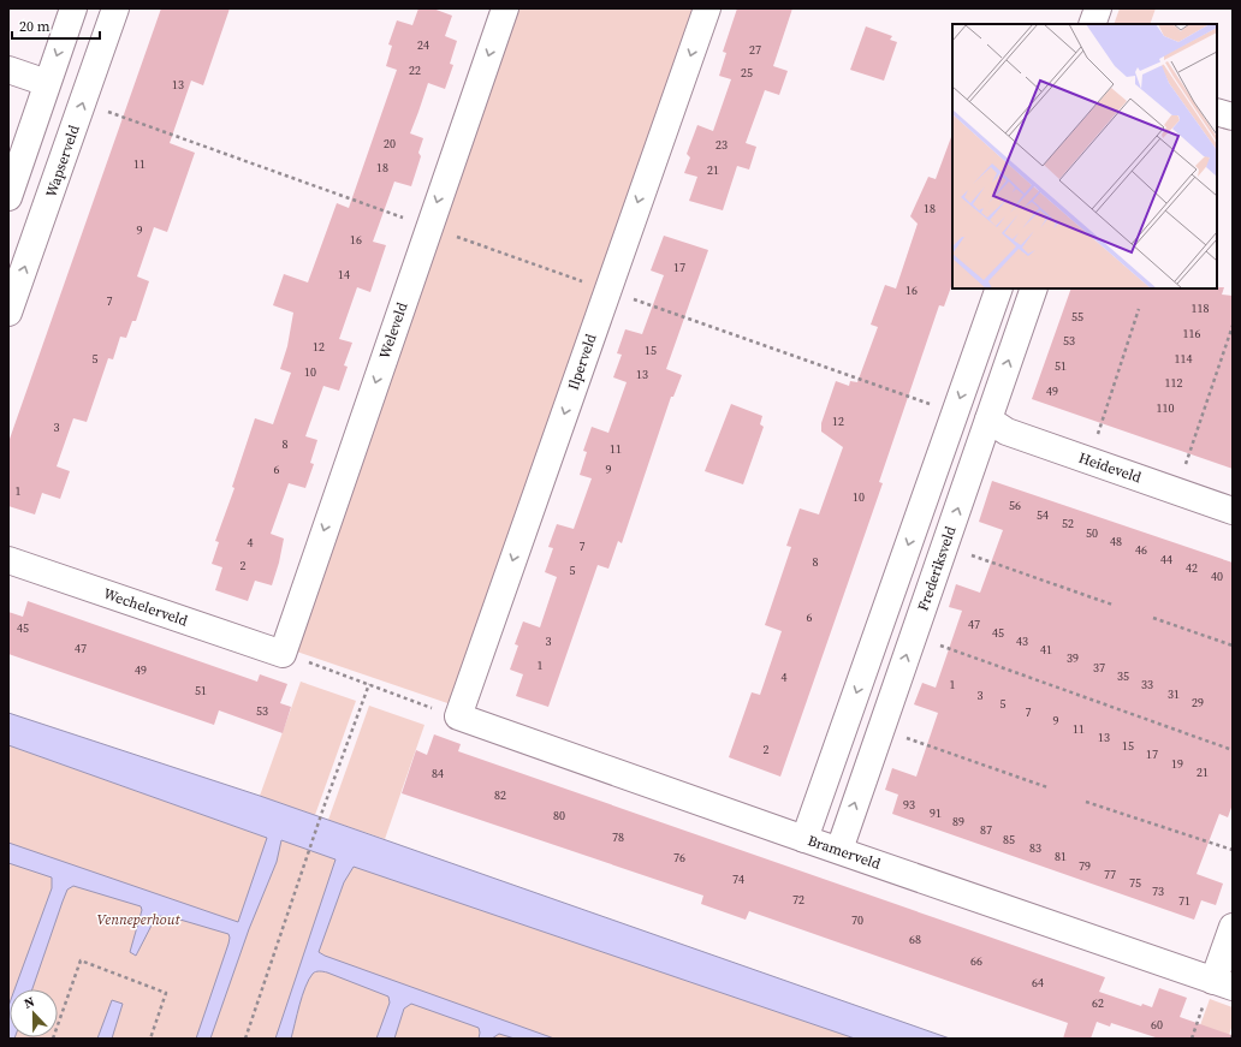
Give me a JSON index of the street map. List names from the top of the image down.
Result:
{
  "streets": {
    "street": [
      "Wapserveld",
      "Weleveld",
      "Ilperveld",
      "Heideveld",
      "Frederiksveld",
      "Wechelerveld",
      "Bramerveld"
    ]
  },
  "crossings": [
    ["Weleveld", "Wechelerveld"],
    ["Ilperveld", "Bramerveld"],
    ["Heideveld", "Frederiksveld"],
    ["Frederiksveld", "Bramerveld"]
  ],
  "one_way": ["Weleveld", "Ilperveld"],
  "parks": ["Venneperhout"],
  "house_numbers": [
    "24",
    "27",
    "22",
    "25",
    "13",
    "20",
    "23",
    "11",
    "18",
    "21",
    "18",
    "9",
    "16",
    "17",
    "14",
    "16",
    "7",
    "118",
    "55",
    "116",
    "53",
    "12",
    "15",
    "5",
    "114",
    "51",
    "10",
    "13",
    "112",
    "49",
    "110",
    "12",
    "3",
    "8",
    "11",
    "6",
    "9",
    "1",
    "10",
    "56",
    "54",
    "52",
    "50",
    "48",
    "4",
    "7",
    "46",
    "44",
    "8",
    "2",
    "42",
    "5",
    "40",
    "6",
    "47",
    "45",
    "45",
    "3",
    "43",
    "47",
    "41",
    "39",
    "1",
    "37",
    "49",
    "35",
    "4",
    "1",
    "33",
    "51",
    "31",
    "3",
    "29",
    "5",
    "53",
    "7",
    "9",
    "11",
    "13",
    "15",
    "2",
    "17",
    "19",
    "21",
    "84",
    "82",
    "93",
    "91",
    "80",
    "89",
    "87",
    "78",
    "85",
    "83",
    "81",
    "76",
    "79",
    "77",
    "74",
    "75",
    "73",
    "72",
    "71",
    "70",
    "68",
    "66",
    "64",
    "62",
    "60"
  ],
  "scale_bar": "20 m",
  "north": "top"
}
